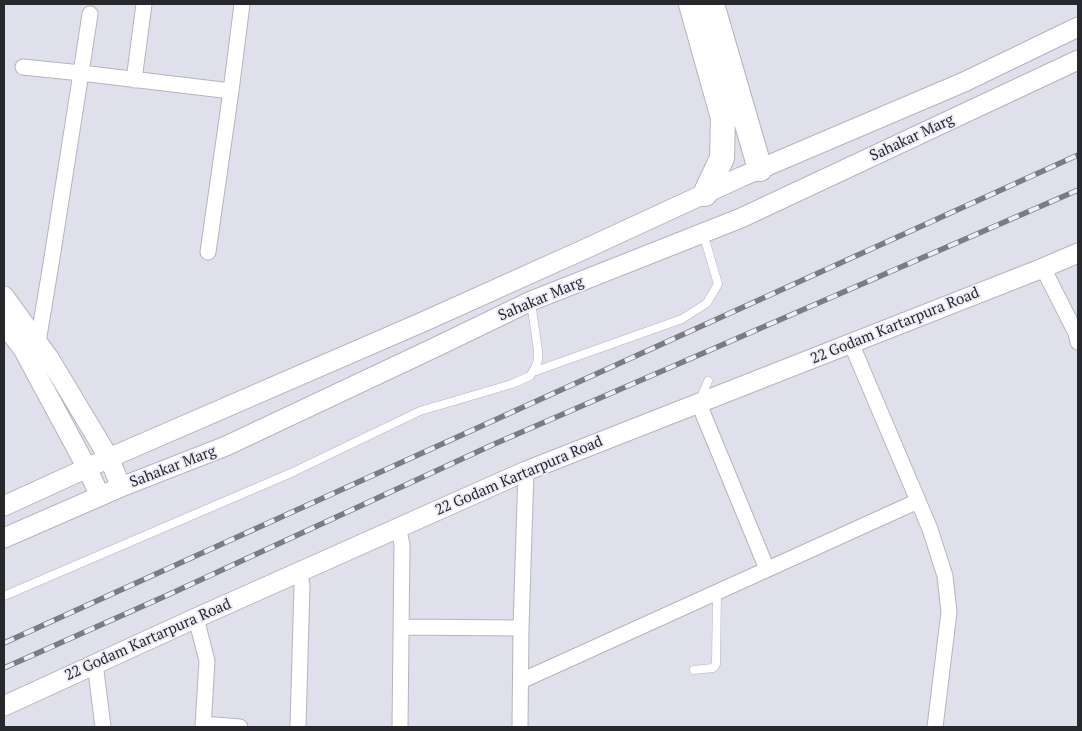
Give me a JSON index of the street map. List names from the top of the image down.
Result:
{
  "streets": {
    "street": ["Sahakar Marg", "22 Godam Kartarpura Road"]
  }
}
